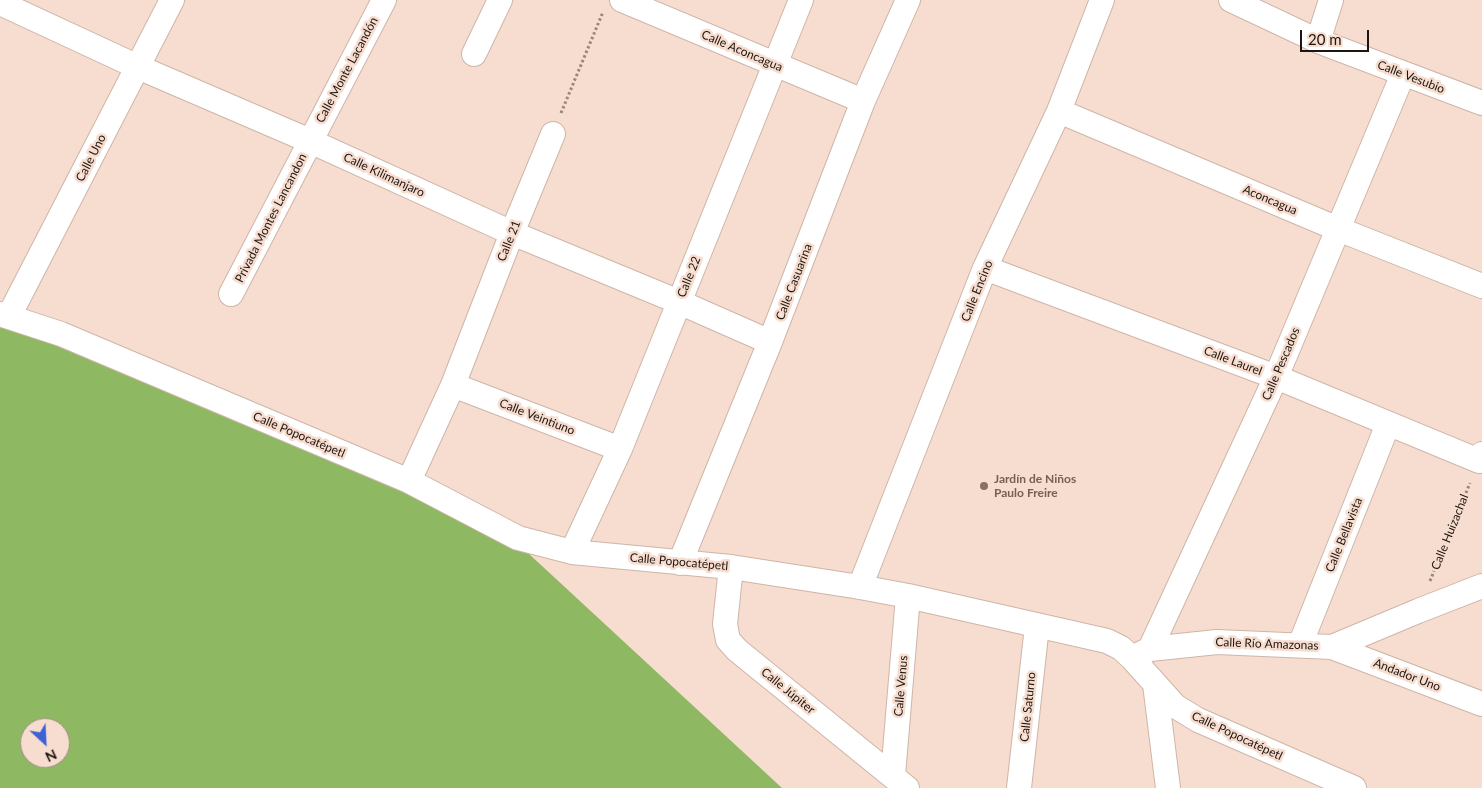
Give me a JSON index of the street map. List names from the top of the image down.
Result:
{
  "streets": {
    "street": [
      "Calle Aconcagua",
      "Calle Monte Lacandón",
      "Calle Vesubio",
      "Calle Uno",
      "Calle Kilimanjaro",
      "Aconcagua",
      "Privada Montes Lancandon",
      "Calle 21",
      "Calle 22",
      "Calle Casuarina",
      "Calle Encino",
      "Calle Laurel",
      "Calle Pescados",
      "Calle Veintiuno",
      "Calle Popocatépetl",
      "Calle Bellavista",
      "Calle Río Amazonas",
      "Andador Uno",
      "Calle Venus",
      "Calle Júpiter",
      "Calle Saturno"
    ],
    "path": ["Calle Huizachal"]
  },
  "crossings": [
    ["Calle Aconcagua", "Calle 22"],
    ["Calle Aconcagua", "Calle Casuarina"],
    ["Calle Monte Lacandón", "Calle Kilimanjaro"],
    ["Calle Monte Lacandón", "Privada Montes Lancandon"],
    ["Calle Vesubio", "Calle Pescados"],
    ["Calle Uno", "Calle Kilimanjaro"],
    ["Calle Uno", "Calle Popocatépetl"],
    ["Calle Kilimanjaro", "Privada Montes Lancandon"],
    ["Calle Kilimanjaro", "Calle 21"],
    ["Calle Kilimanjaro", "Calle 22"],
    ["Calle Kilimanjaro", "Calle Casuarina"],
    ["Aconcagua", "Calle Encino"],
    ["Aconcagua", "Calle Pescados"],
    ["Calle 21", "Calle Veintiuno"],
    ["Calle 21", "Calle Popocatépetl"],
    ["Calle 22", "Calle Veintiuno"],
    ["Calle 22", "Calle Popocatépetl"],
    ["Calle Casuarina", "Calle Popocatépetl"],
    ["Calle Encino", "Calle Laurel"],
    ["Calle Encino", "Calle Popocatépetl"],
    ["Calle Laurel", "Calle Pescados"],
    ["Calle Laurel", "Calle Huizachal"],
    ["Calle Laurel", "Calle Bellavista"],
    ["Calle Pescados", "Calle Popocatépetl"],
    ["Calle Pescados", "Calle Río Amazonas"],
    ["Calle Popocatépetl", "Calle Río Amazonas"],
    ["Calle Popocatépetl", "Calle Venus"],
    ["Calle Popocatépetl", "Calle Júpiter"],
    ["Calle Popocatépetl", "Calle Saturno"],
    ["Calle Huizachal", "Calle Río Amazonas"],
    ["Calle Bellavista", "Calle Río Amazonas"],
    ["Calle Río Amazonas", "Andador Uno"],
    ["Calle Venus", "Calle Júpiter"]
  ],
  "places": ["Jardín de Niños Paulo Freire"],
  "scale_bar": "20 m",
  "north": "bottom right"
}
